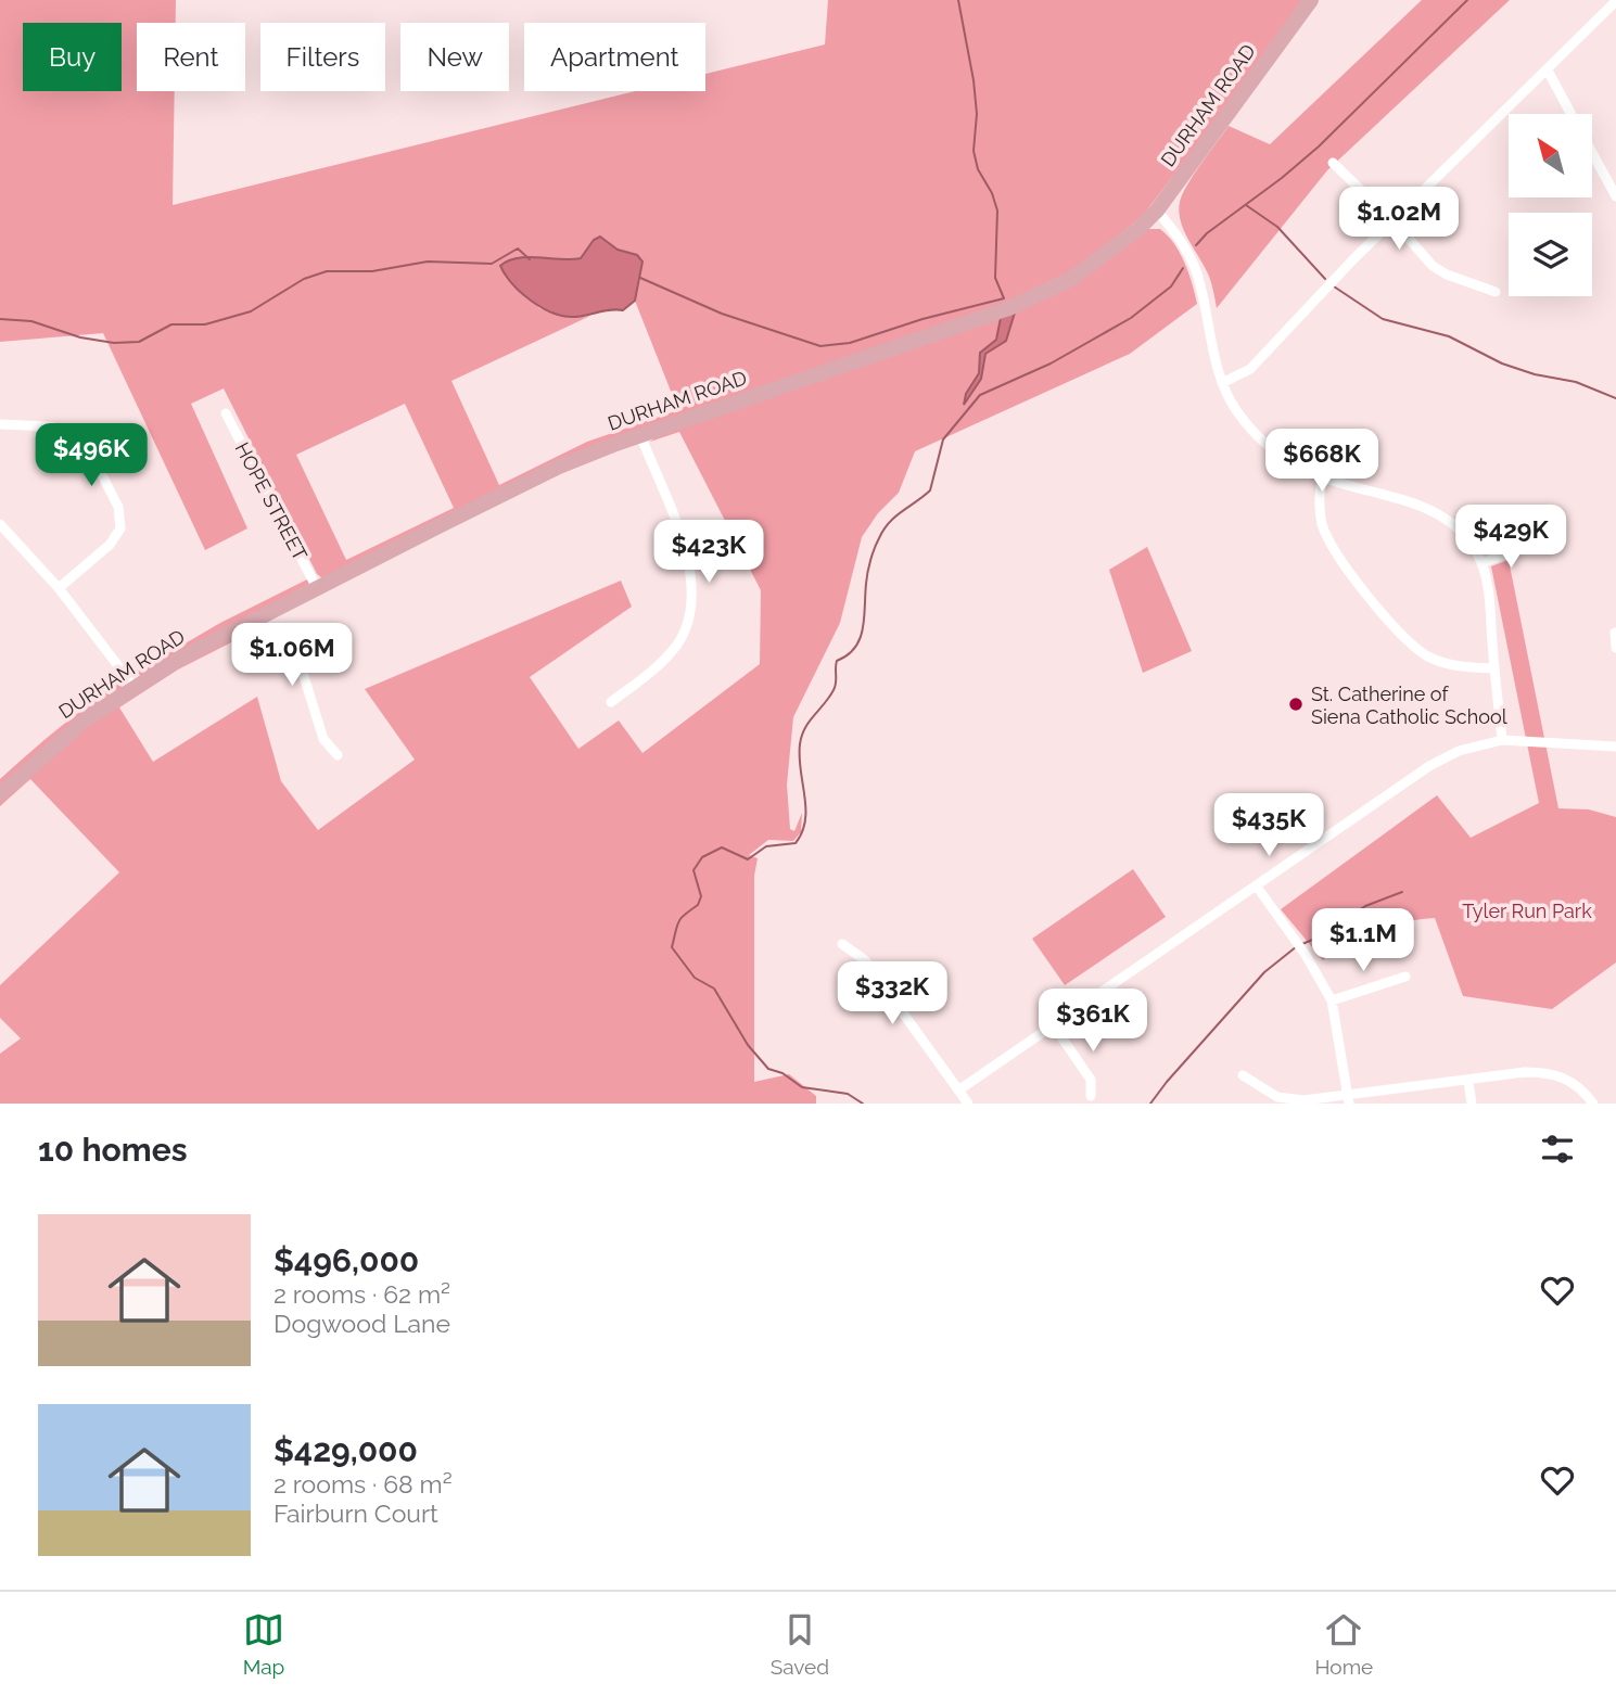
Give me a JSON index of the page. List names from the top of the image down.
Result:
{
  "streets": {
    "main road": ["DURHAM ROAD"],
    "street": ["HOPE STREET"]
  },
  "crossings": [
    ["DURHAM ROAD", "HOPE STREET"]
  ],
  "parks": ["Tyler Run Park"],
  "places": ["St. Catherine of Siena Catholic School"],
  "north": "top left",
  "page": {
    "chip": [
      "Buy",
      "Rent",
      "Filters",
      "New",
      "Apartment"
    ],
    "price": [
      "$1.02M",
      "$496K",
      "$668K",
      "$429K",
      "$423K",
      "$1.06M",
      "$435K",
      "$1.1M",
      "$332K",
      "$361K"
    ],
    "heading": "10 homes",
    "list": [
      {
        "name": "$496,000",
        "note": "2 rooms · 62 m² · Dogwood Lane"
      },
      {
        "name": "$429,000",
        "note": "2 rooms · 68 m² · Fairburn Court"
      }
    ],
    "tabs": ["Map", "Saved", "Home"]
  }
}
